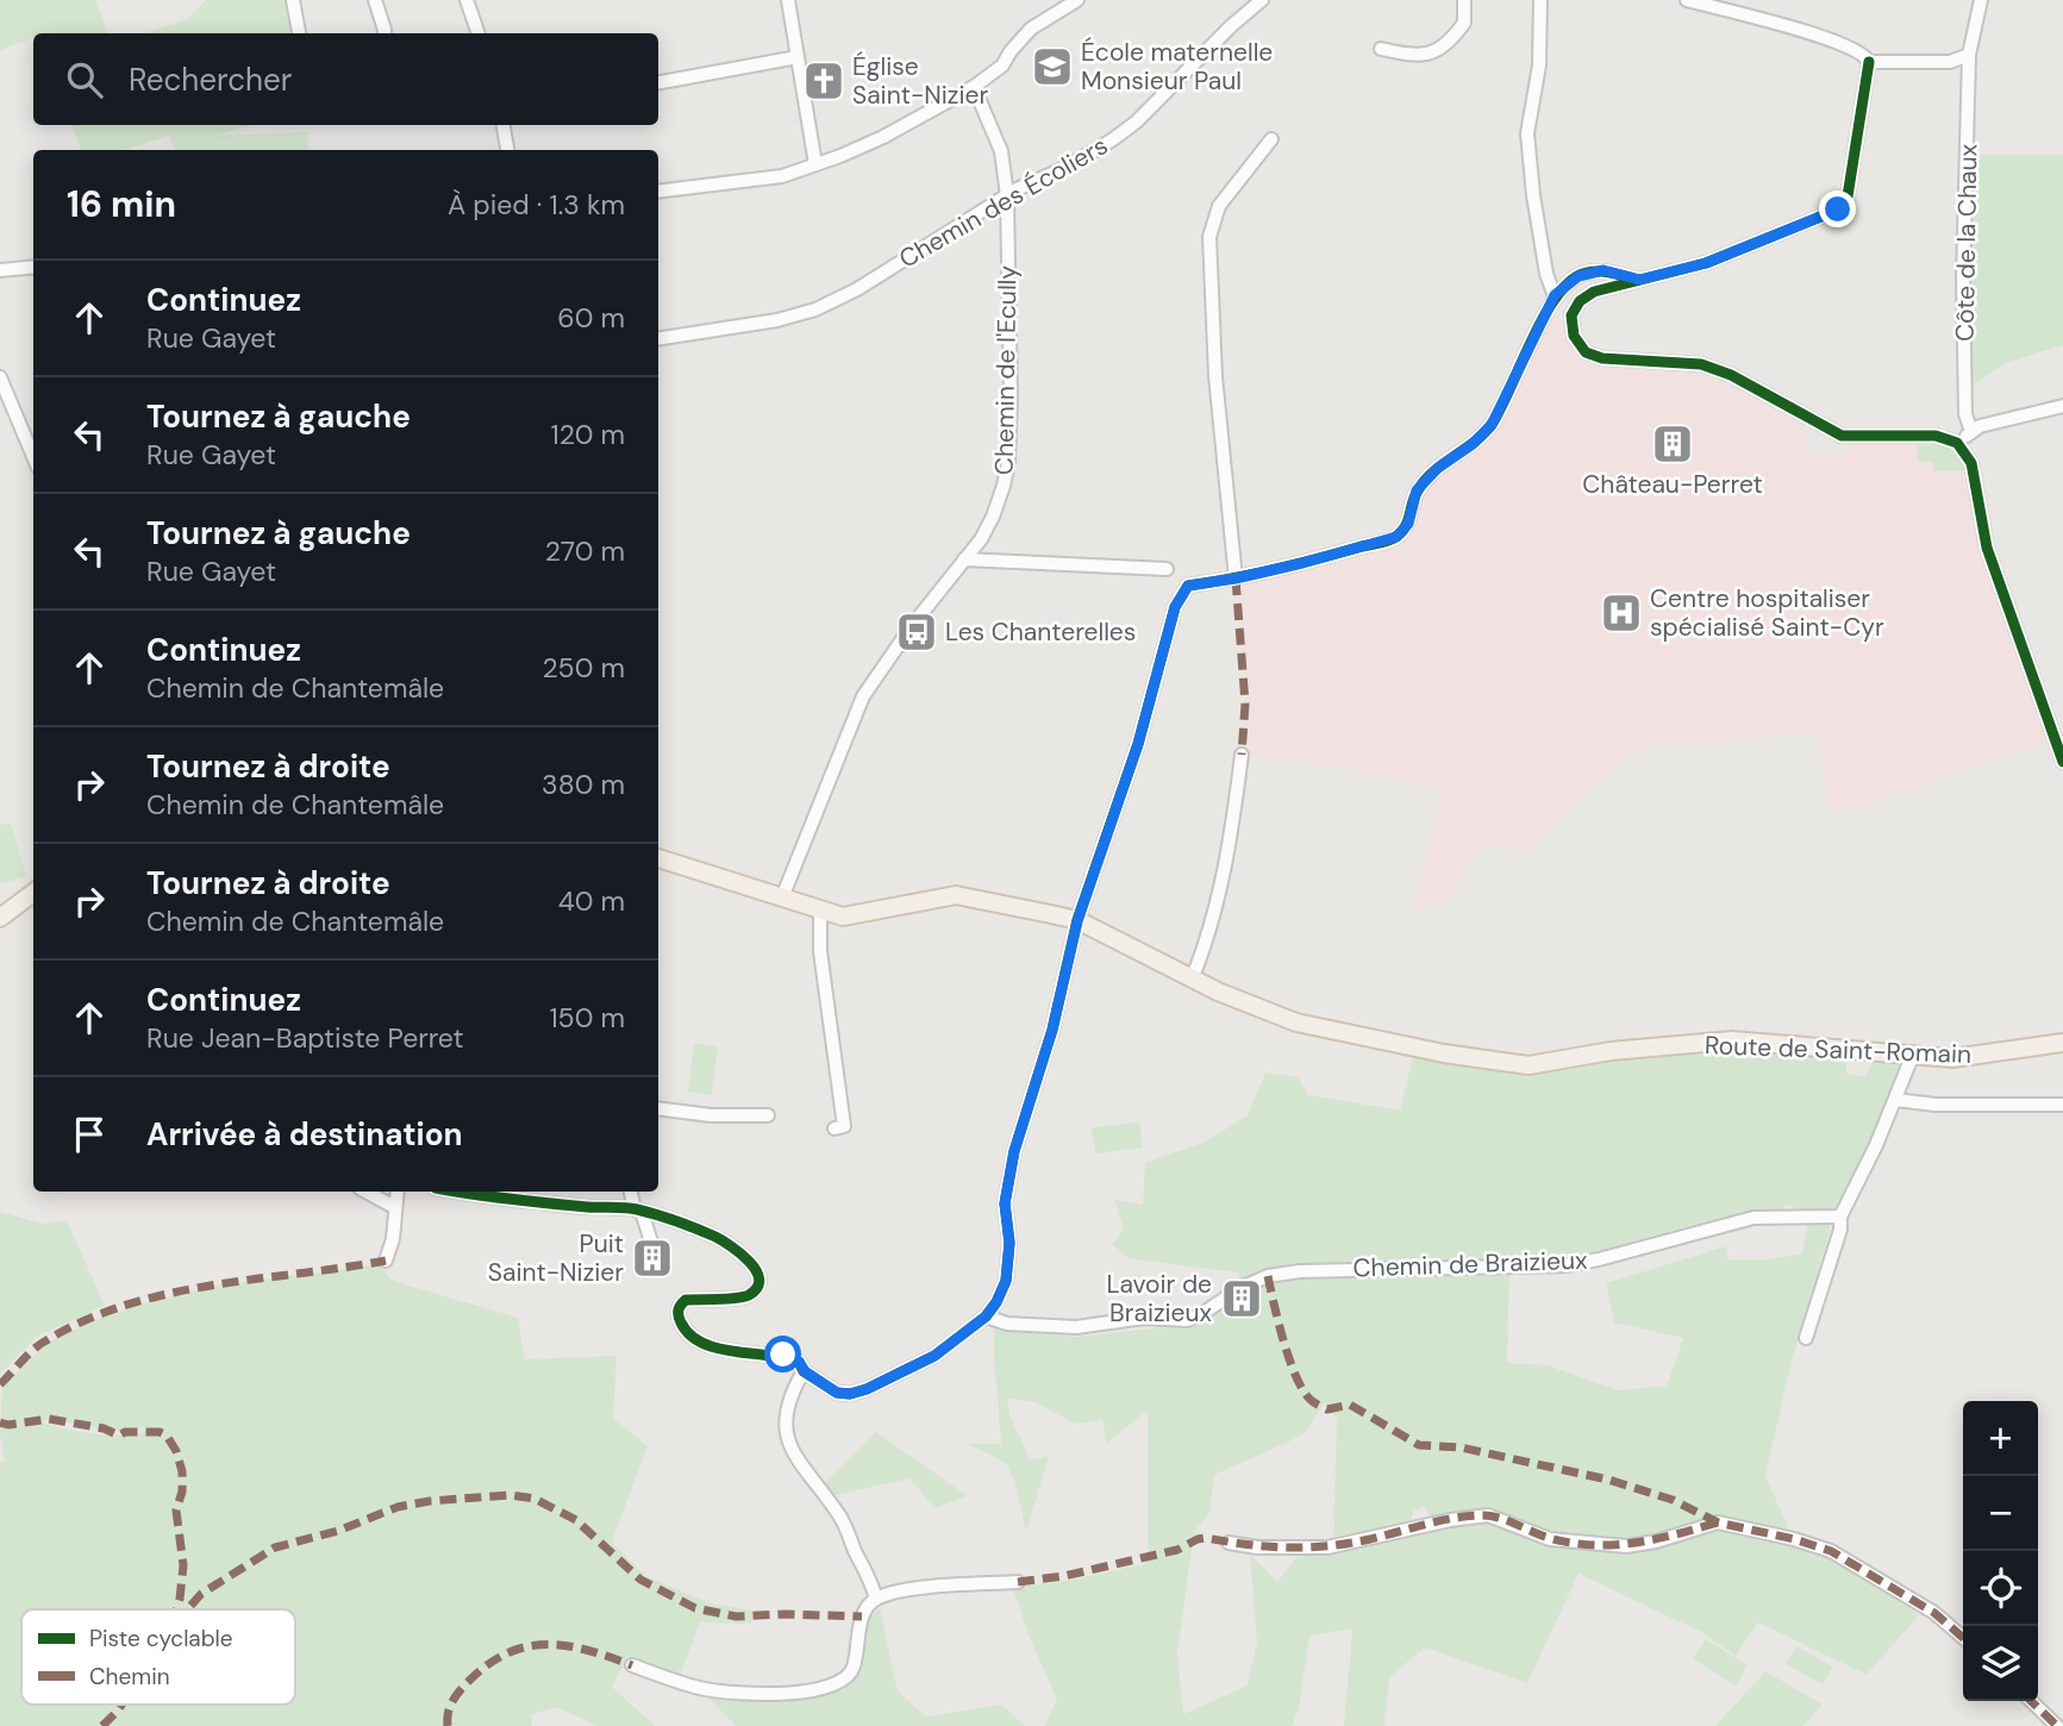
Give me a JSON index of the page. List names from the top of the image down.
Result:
{
  "streets": {
    "main road": ["Route de Saint-Romain"],
    "street": [
      "Chemin des Écoliers",
      "Côte de la Chaux",
      "Chemin de l'Ecully",
      "Chemin de Braizieux"
    ]
  },
  "crossings": [
    ["Chemin des Écoliers", "Chemin de l'Ecully"],
    ["Chemin de l'Ecully", "Route de Saint-Romain"]
  ],
  "places": {
    "school or university": ["École maternelle Monsieur Paul"],
    "church": ["Église Saint-Nizier"],
    "building": ["Château-Perret", "Puit Saint-Nizier", "Lavoir de Braizieux"],
    "hospital": ["Centre hospitaliser spécialisé Saint-Cyr"],
    "bus stop": ["Les Chanterelles"]
  },
  "legend": ["Piste cyclable", "Chemin"],
  "page": {
    "search": "Rechercher",
    "heading": ["16 min", "À pied · 1.3 km"],
    "list": [
      ["Continuez", "Rue Gayet", "60 m"],
      ["Tournez à gauche", "Rue Gayet", "120 m"],
      ["Tournez à gauche", "Rue Gayet", "270 m"],
      ["Continuez", "Chemin de Chantemâle", "250 m"],
      ["Tournez à droite", "Chemin de Chantemâle", "380 m"],
      ["Tournez à droite", "Chemin de Chantemâle", "40 m"],
      ["Continuez", "Rue Jean-Baptiste Perret", "150 m"],
      "Arrivée à destination"
    ],
    "map_buttons": ["+", "−"]
  }
}
